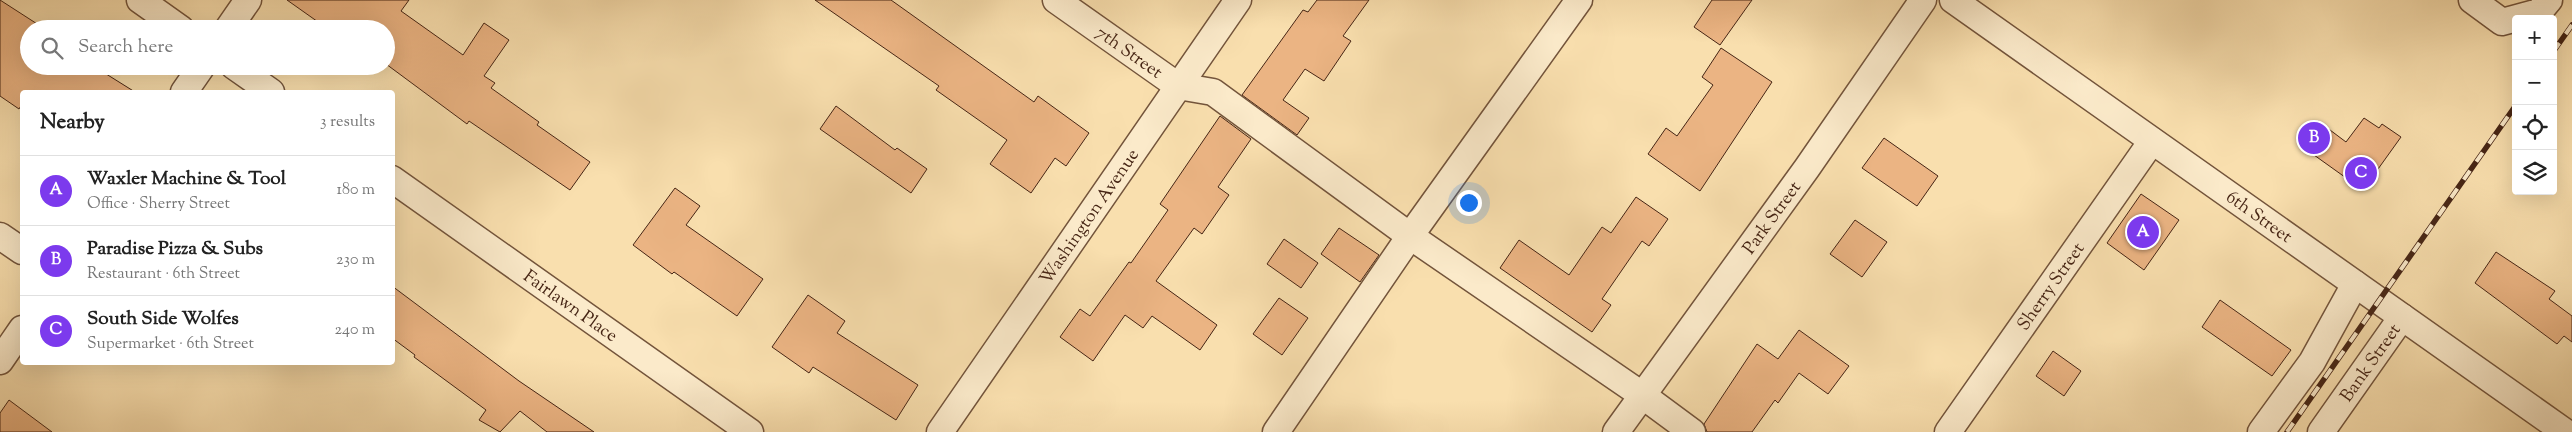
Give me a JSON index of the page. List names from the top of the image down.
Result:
{
  "streets": {
    "street": [
      "7th Street",
      "Washington Avenue",
      "Park Street",
      "6th Street",
      "Sherry Street",
      "Fairlawn Place",
      "Bank Street"
    ]
  },
  "crossings": [
    ["7th Street", "Washington Avenue"],
    ["6th Street", "Sherry Street"],
    ["6th Street", "Bank Street"]
  ],
  "page": {
    "map_buttons": ["+", "−"],
    "search": "Search here",
    "heading": ["Nearby", "3 results"],
    "pins": ["B", "C", "A"],
    "list": [
      {
        "mark": "A",
        "name": "Waxler Machine & Tool",
        "note": "Office · Sherry Street",
        "value": "180 m"
      },
      {
        "mark": "B",
        "name": "Paradise Pizza & Subs",
        "note": "Restaurant · 6th Street",
        "value": "230 m"
      },
      {
        "mark": "C",
        "name": "South Side Wolfes",
        "note": "Supermarket · 6th Street",
        "value": "240 m"
      }
    ]
  }
}
